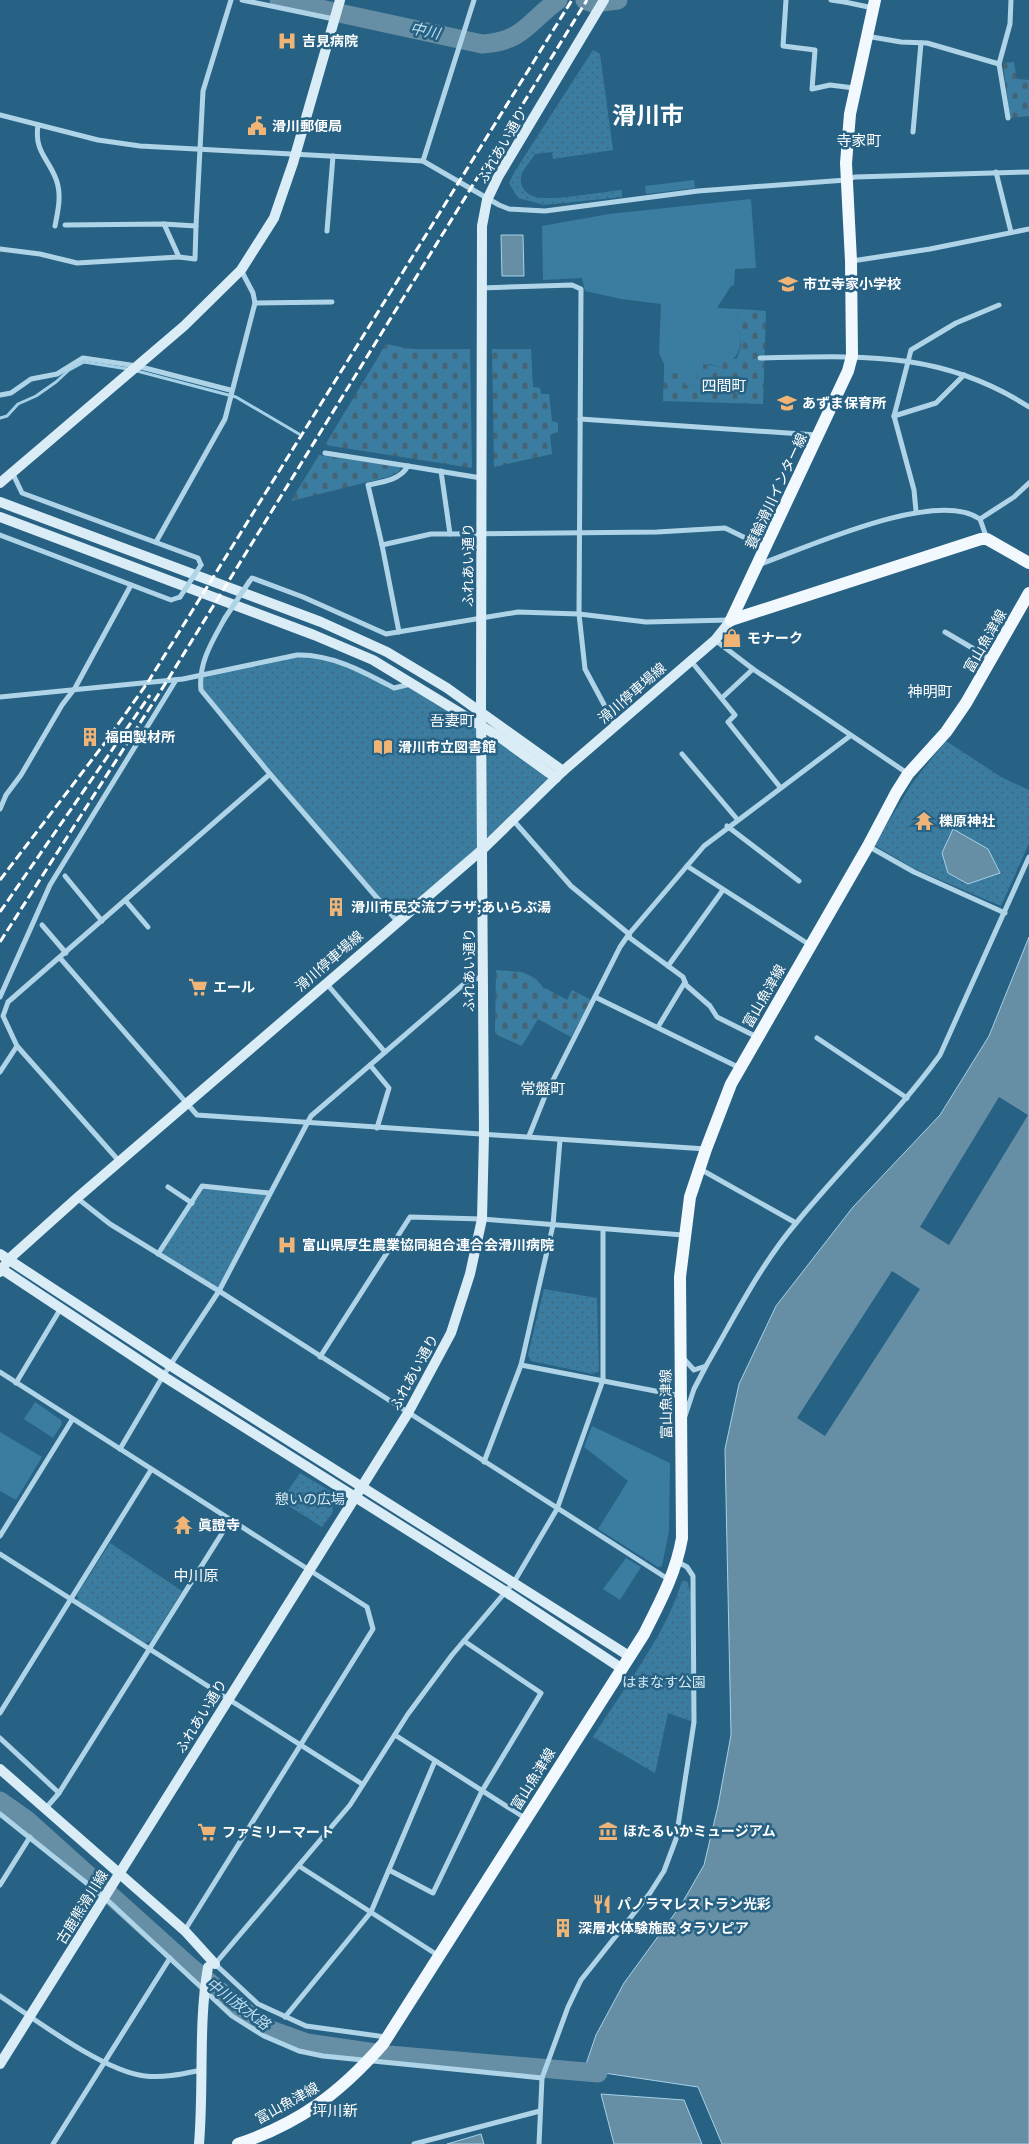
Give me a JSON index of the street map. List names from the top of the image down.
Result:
{
  "streets": {
    "main road": ["蓑輪滑川インター線", "富山魚津線"],
    "street": ["ふれあい通り", "滑川停車場線", "古鹿熊滑川線"]
  },
  "crossings": [
    ["ふれあい通り", "滑川停車場線"],
    ["ふれあい通り", "古鹿熊滑川線"],
    ["蓑輪滑川インター線", "滑川停車場線"]
  ],
  "districts": [
    "滑川市",
    "寺家町",
    "四間町",
    "神明町",
    "吾妻町",
    "常盤町",
    "中川原",
    "坪川新"
  ],
  "water": ["中川", "中川放水路"],
  "parks": ["憩いの広場", "はまなす公園"],
  "places": {
    "hospital": ["吉見病院", "富山県厚生農業協同組合連合会滑川病院"],
    "public building": ["滑川郵便局"],
    "school or university": ["市立寺家小学校", "あずま保育所"],
    "shop": ["モナーク"],
    "building": ["福田製材所", "滑川市民交流プラザ;あいらぶ湯", "深層水体験施設 タラソピア"],
    "library": ["滑川市立図書館"],
    "temple": ["櫟原神社", "眞證寺"],
    "supermarket": ["エール", "ファミリーマート"],
    "museum": ["ほたるいかミュージアム"],
    "restaurant": ["パノラマレストラン光彩"]
  }
}
